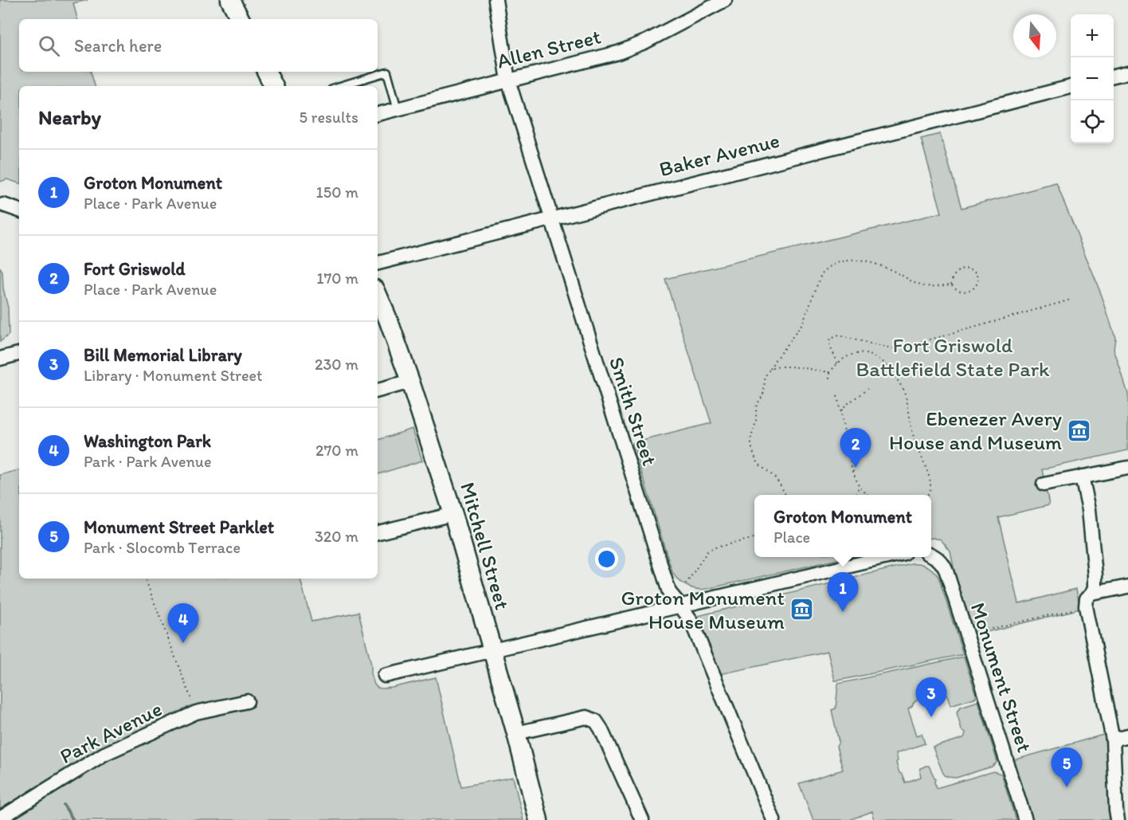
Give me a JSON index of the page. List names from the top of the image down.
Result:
{
  "streets": {
    "main road": ["Mitchell Street"],
    "street": [
      "Allen Street",
      "Baker Avenue",
      "Smith Street",
      "Monument Street",
      "Park Avenue"
    ]
  },
  "crossings": [
    ["Allen Street", "Smith Street"],
    ["Baker Avenue", "Smith Street"]
  ],
  "parks": ["Fort Griswold Battlefield State Park"],
  "places": {
    "museum": ["Ebenezer Avery House and Museum", "Groton Monument House Museum"]
  },
  "north": "bottom",
  "page": {
    "map_buttons": ["+", "−"],
    "search": "Search here",
    "heading": ["Nearby", "5 results"],
    "list": [
      {
        "mark": "1",
        "name": "Groton Monument",
        "note": "Place · Park Avenue",
        "value": "150 m"
      },
      {
        "mark": "2",
        "name": "Fort Griswold",
        "note": "Place · Park Avenue",
        "value": "170 m"
      },
      {
        "mark": "3",
        "name": "Bill Memorial Library",
        "note": "Library · Monument Street",
        "value": "230 m"
      },
      {
        "mark": "4",
        "name": "Washington Park",
        "note": "Park · Park Avenue",
        "value": "270 m"
      },
      {
        "mark": "5",
        "name": "Monument Street Parklet",
        "note": "Park · Slocomb Terrace",
        "value": "320 m"
      }
    ],
    "pins": [
      "2",
      "1",
      "4",
      "3",
      "5"
    ],
    "popup": ["Groton Monument", "Place"]
  }
}
